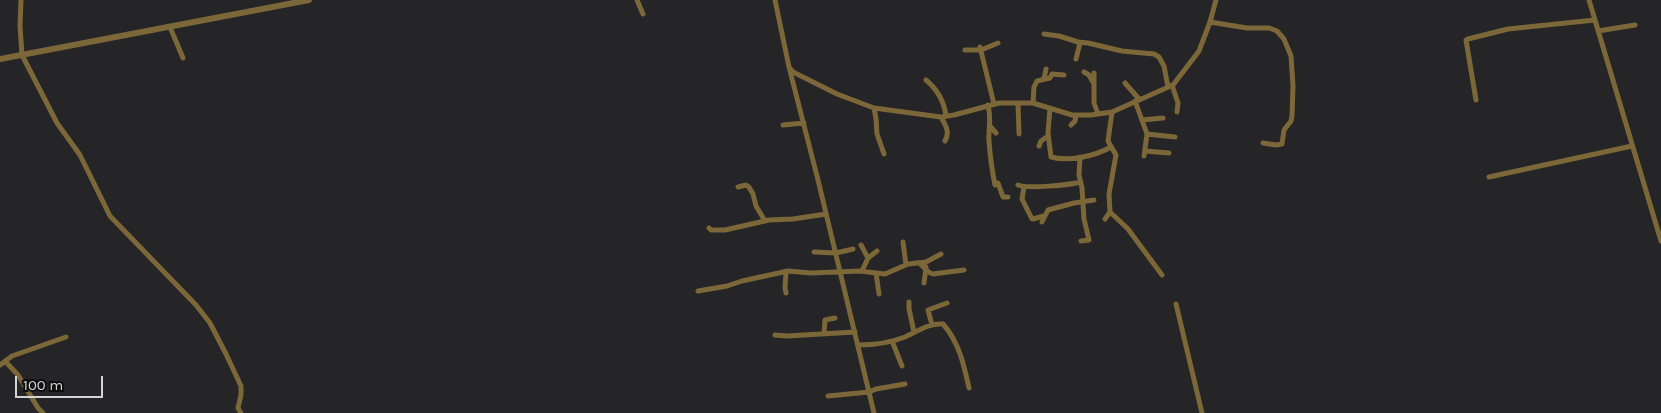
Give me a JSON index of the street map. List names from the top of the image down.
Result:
{
  "scale_bar": "100 m"
}
